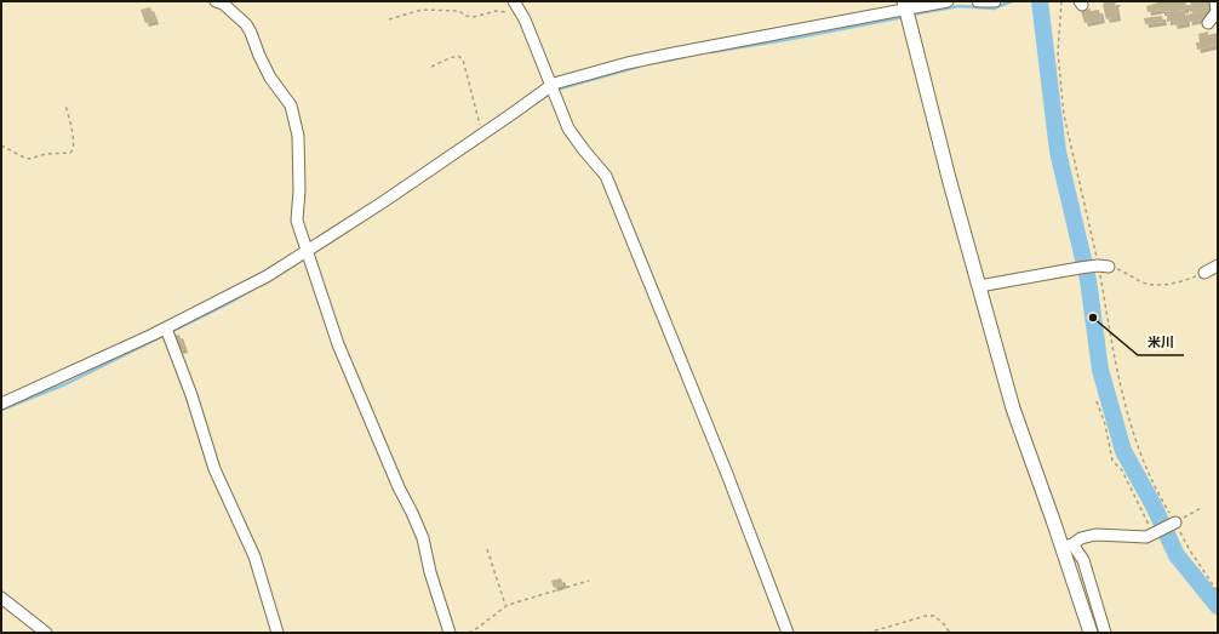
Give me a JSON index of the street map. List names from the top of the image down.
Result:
{
  "places": ["米川"]
}
